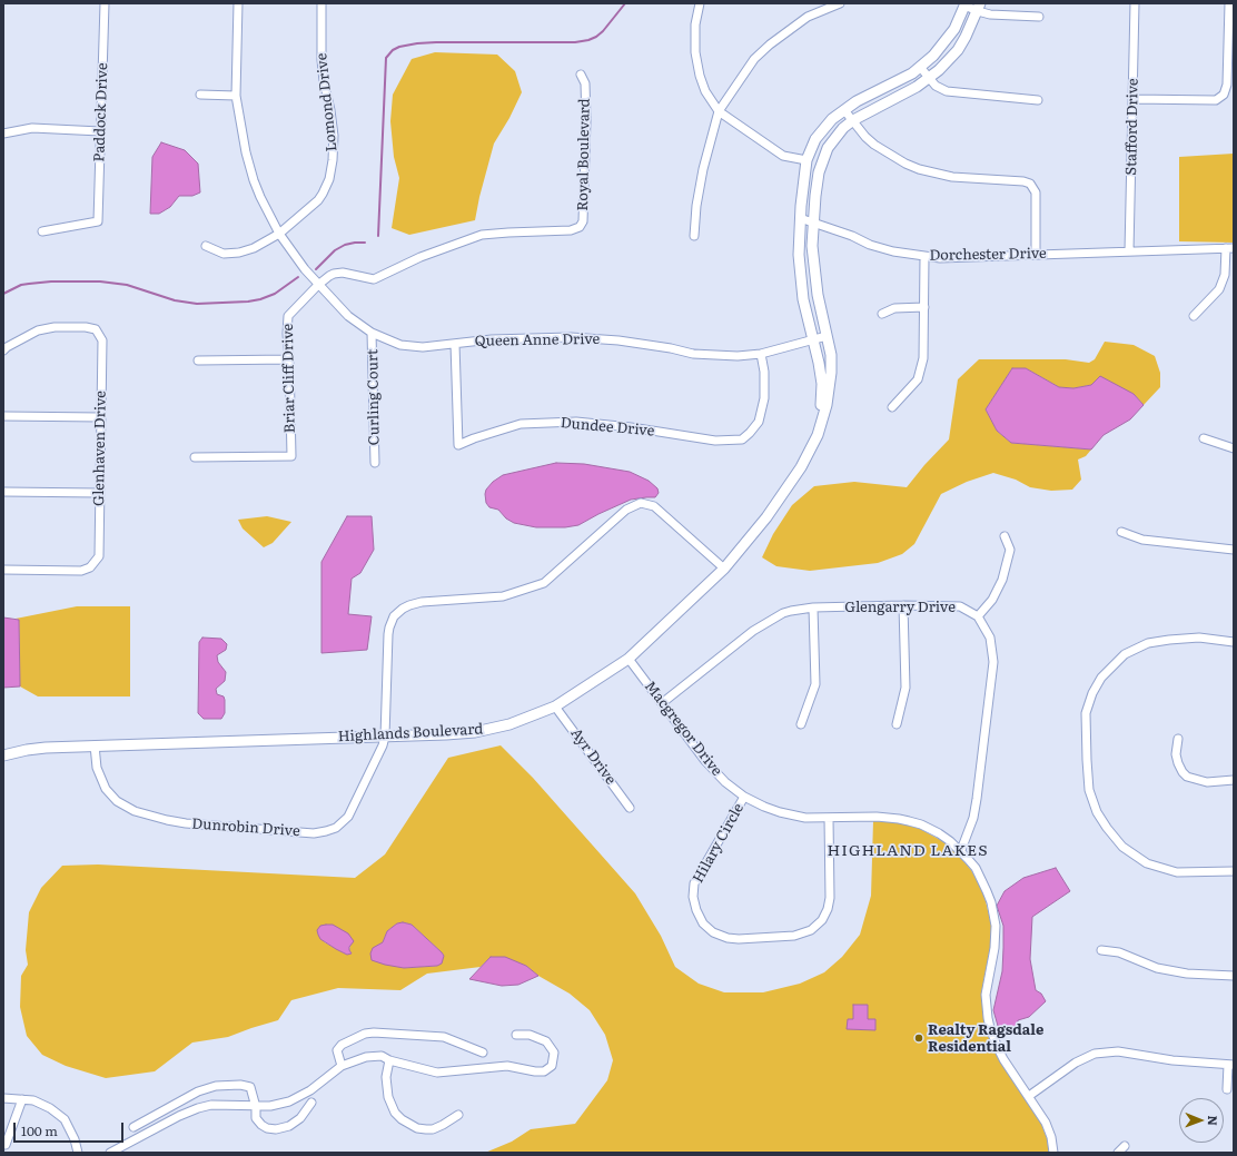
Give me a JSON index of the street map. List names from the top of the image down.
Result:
{
  "streets": {
    "street": [
      "Lomond Drive",
      "Paddock Drive",
      "Stafford Drive",
      "Royal Boulevard",
      "Dorchester Drive",
      "Queen Anne Drive",
      "Briar Cliff Drive",
      "Curling Court",
      "Dundee Drive",
      "Glenhaven Drive",
      "Glengarry Drive",
      "Macgregor Drive",
      "Highlands Boulevard",
      "Ayr Drive",
      "Dunrobin Drive",
      "Hilary Circle"
    ]
  },
  "crossings": [
    ["Lomond Drive", "Queen Anne Drive"],
    ["Stafford Drive", "Dorchester Drive"],
    ["Royal Boulevard", "Queen Anne Drive"],
    ["Royal Boulevard", "Briar Cliff Drive"],
    ["Dorchester Drive", "Highlands Boulevard"],
    ["Queen Anne Drive", "Briar Cliff Drive"],
    ["Queen Anne Drive", "Curling Court"],
    ["Queen Anne Drive", "Dundee Drive"],
    ["Queen Anne Drive", "Highlands Boulevard"],
    ["Glengarry Drive", "Macgregor Drive"],
    ["Macgregor Drive", "Highlands Boulevard"],
    ["Macgregor Drive", "Hilary Circle"],
    ["Highlands Boulevard", "Ayr Drive"],
    ["Highlands Boulevard", "Dunrobin Drive"]
  ],
  "districts": ["HIGHLAND LAKES"],
  "places": ["Realty Ragsdale Residential"],
  "scale_bar": "100 m",
  "north": "right"
}
